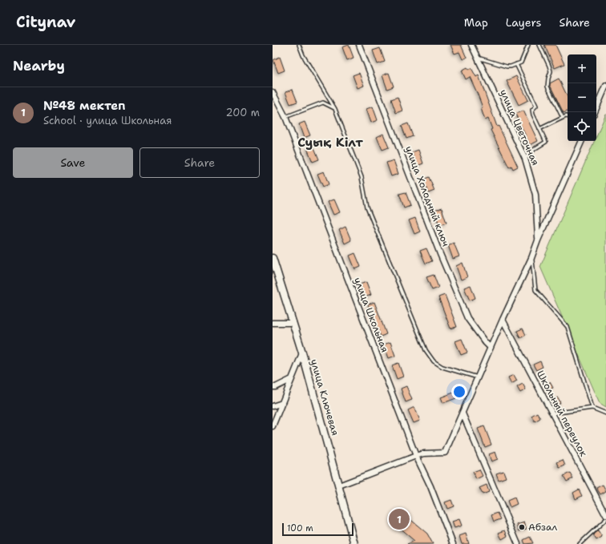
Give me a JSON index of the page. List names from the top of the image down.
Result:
{
  "streets": {
    "street": [
      "улица Цветочная",
      "улица Холодный ключ",
      "улица Школьная",
      "улица Ключевая",
      "Школьный переулок"
    ]
  },
  "districts": ["Суық Кілт"],
  "places": ["Абзал"],
  "scale_bar": "100 m",
  "page": {
    "header": "Citynav",
    "nav": ["Map", "Layers", "Share"],
    "heading": "Nearby",
    "map_buttons": ["+", "−"],
    "list": [
      {
        "mark": "1",
        "name": "№48 мектеп",
        "note": "School · улица Школьная",
        "value": "200 m"
      }
    ],
    "buttons": ["Save", "Share"],
    "pins": "1",
    "scale": "100 m"
  }
}
